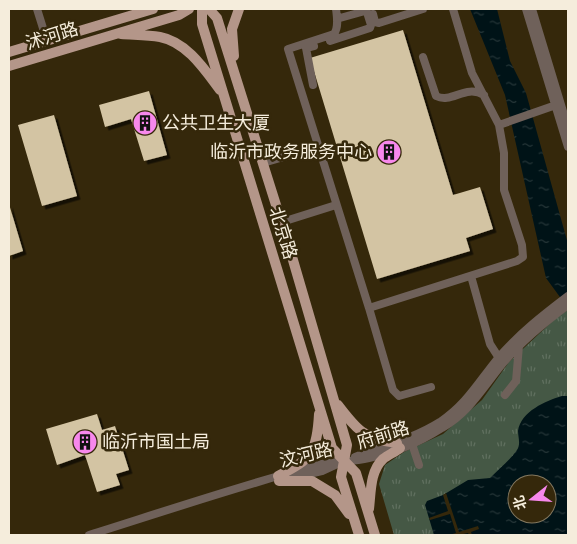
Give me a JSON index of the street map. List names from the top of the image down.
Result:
{
  "streets": {
    "main road": ["沭河路", "北京路"],
    "street": ["府前路", "汶河路"]
  },
  "crossings": [
    ["北京路", "府前路"],
    ["北京路", "汶河路"],
    ["府前路", "汶河路"]
  ],
  "places": {
    "building": ["公共卫生大厦", "临沂市政务服务中心", "临沂市国土局"]
  },
  "north": "left"
}
